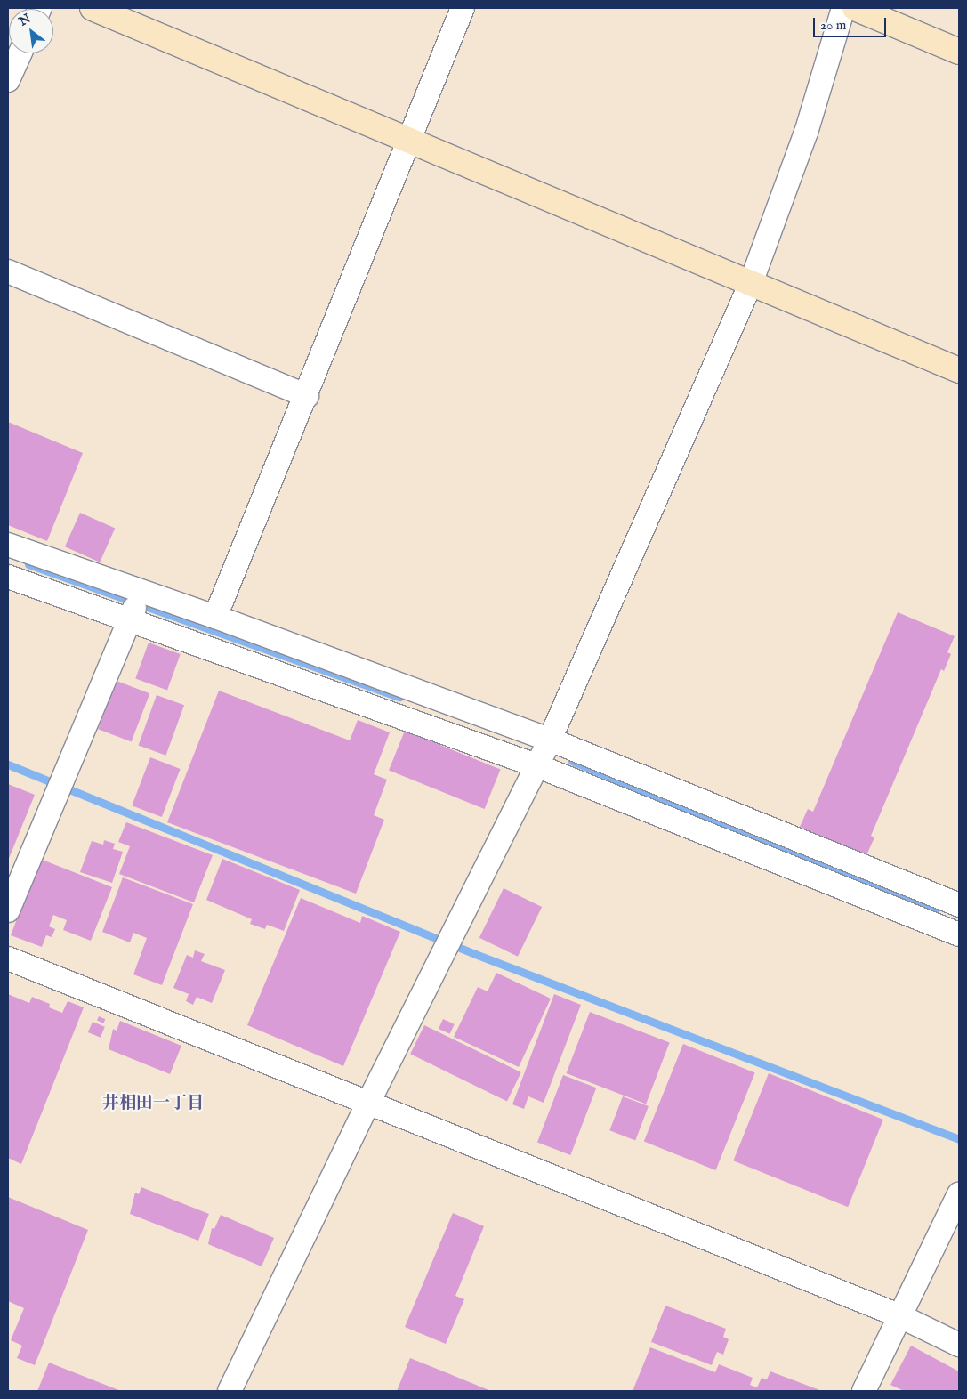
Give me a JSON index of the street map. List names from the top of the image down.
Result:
{
  "districts": ["井相田一丁目"],
  "scale_bar": "20 m",
  "north": "top left"
}
